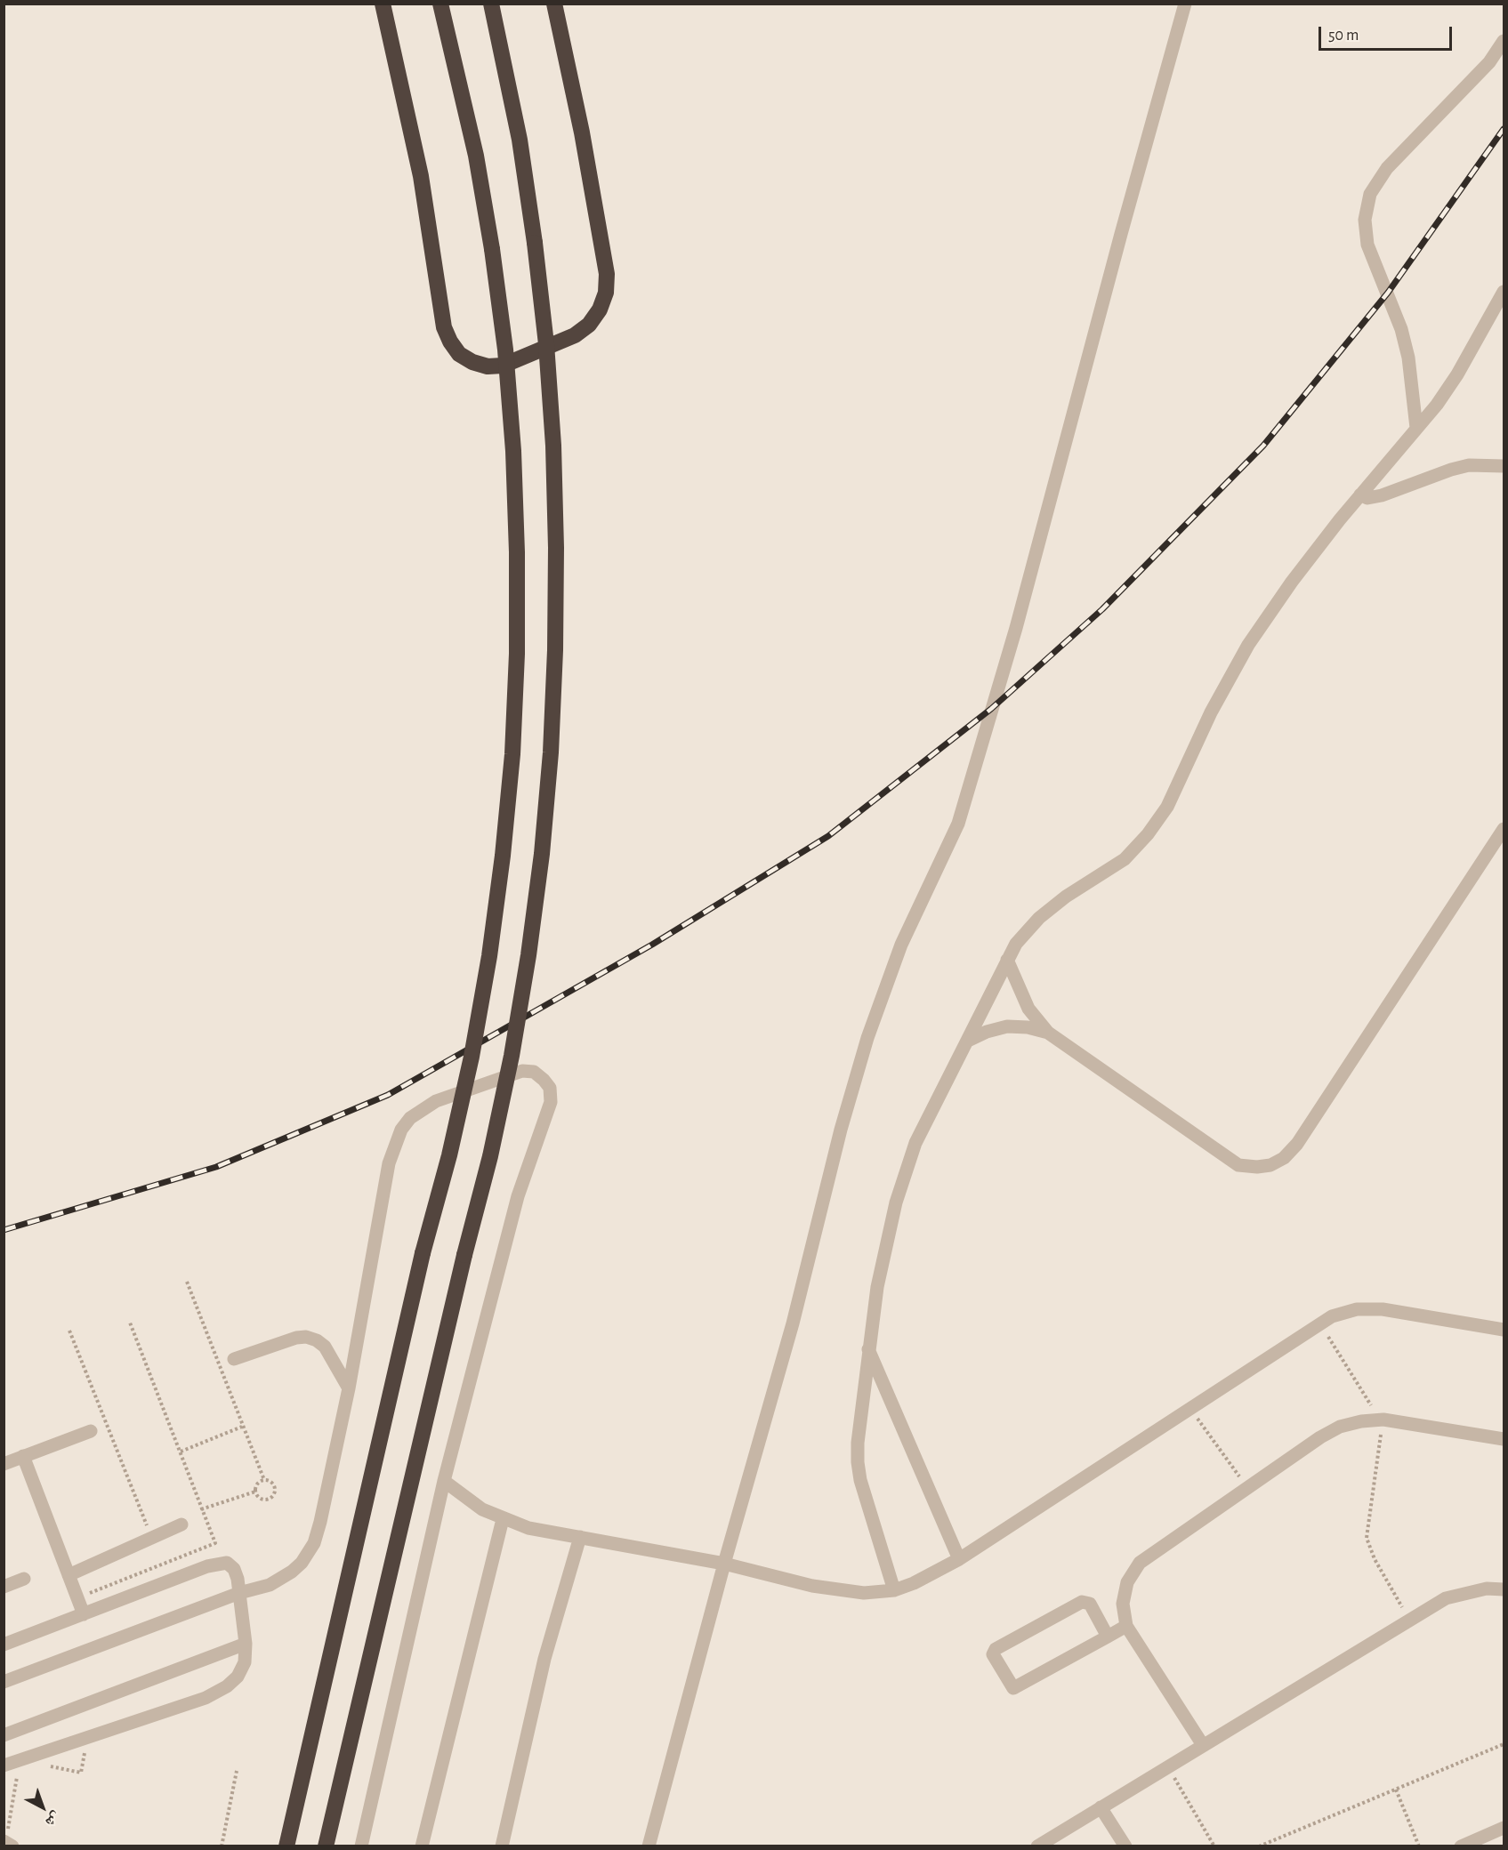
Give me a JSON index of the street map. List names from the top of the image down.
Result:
{
  "scale_bar": "50 m",
  "north": "bottom right"
}
